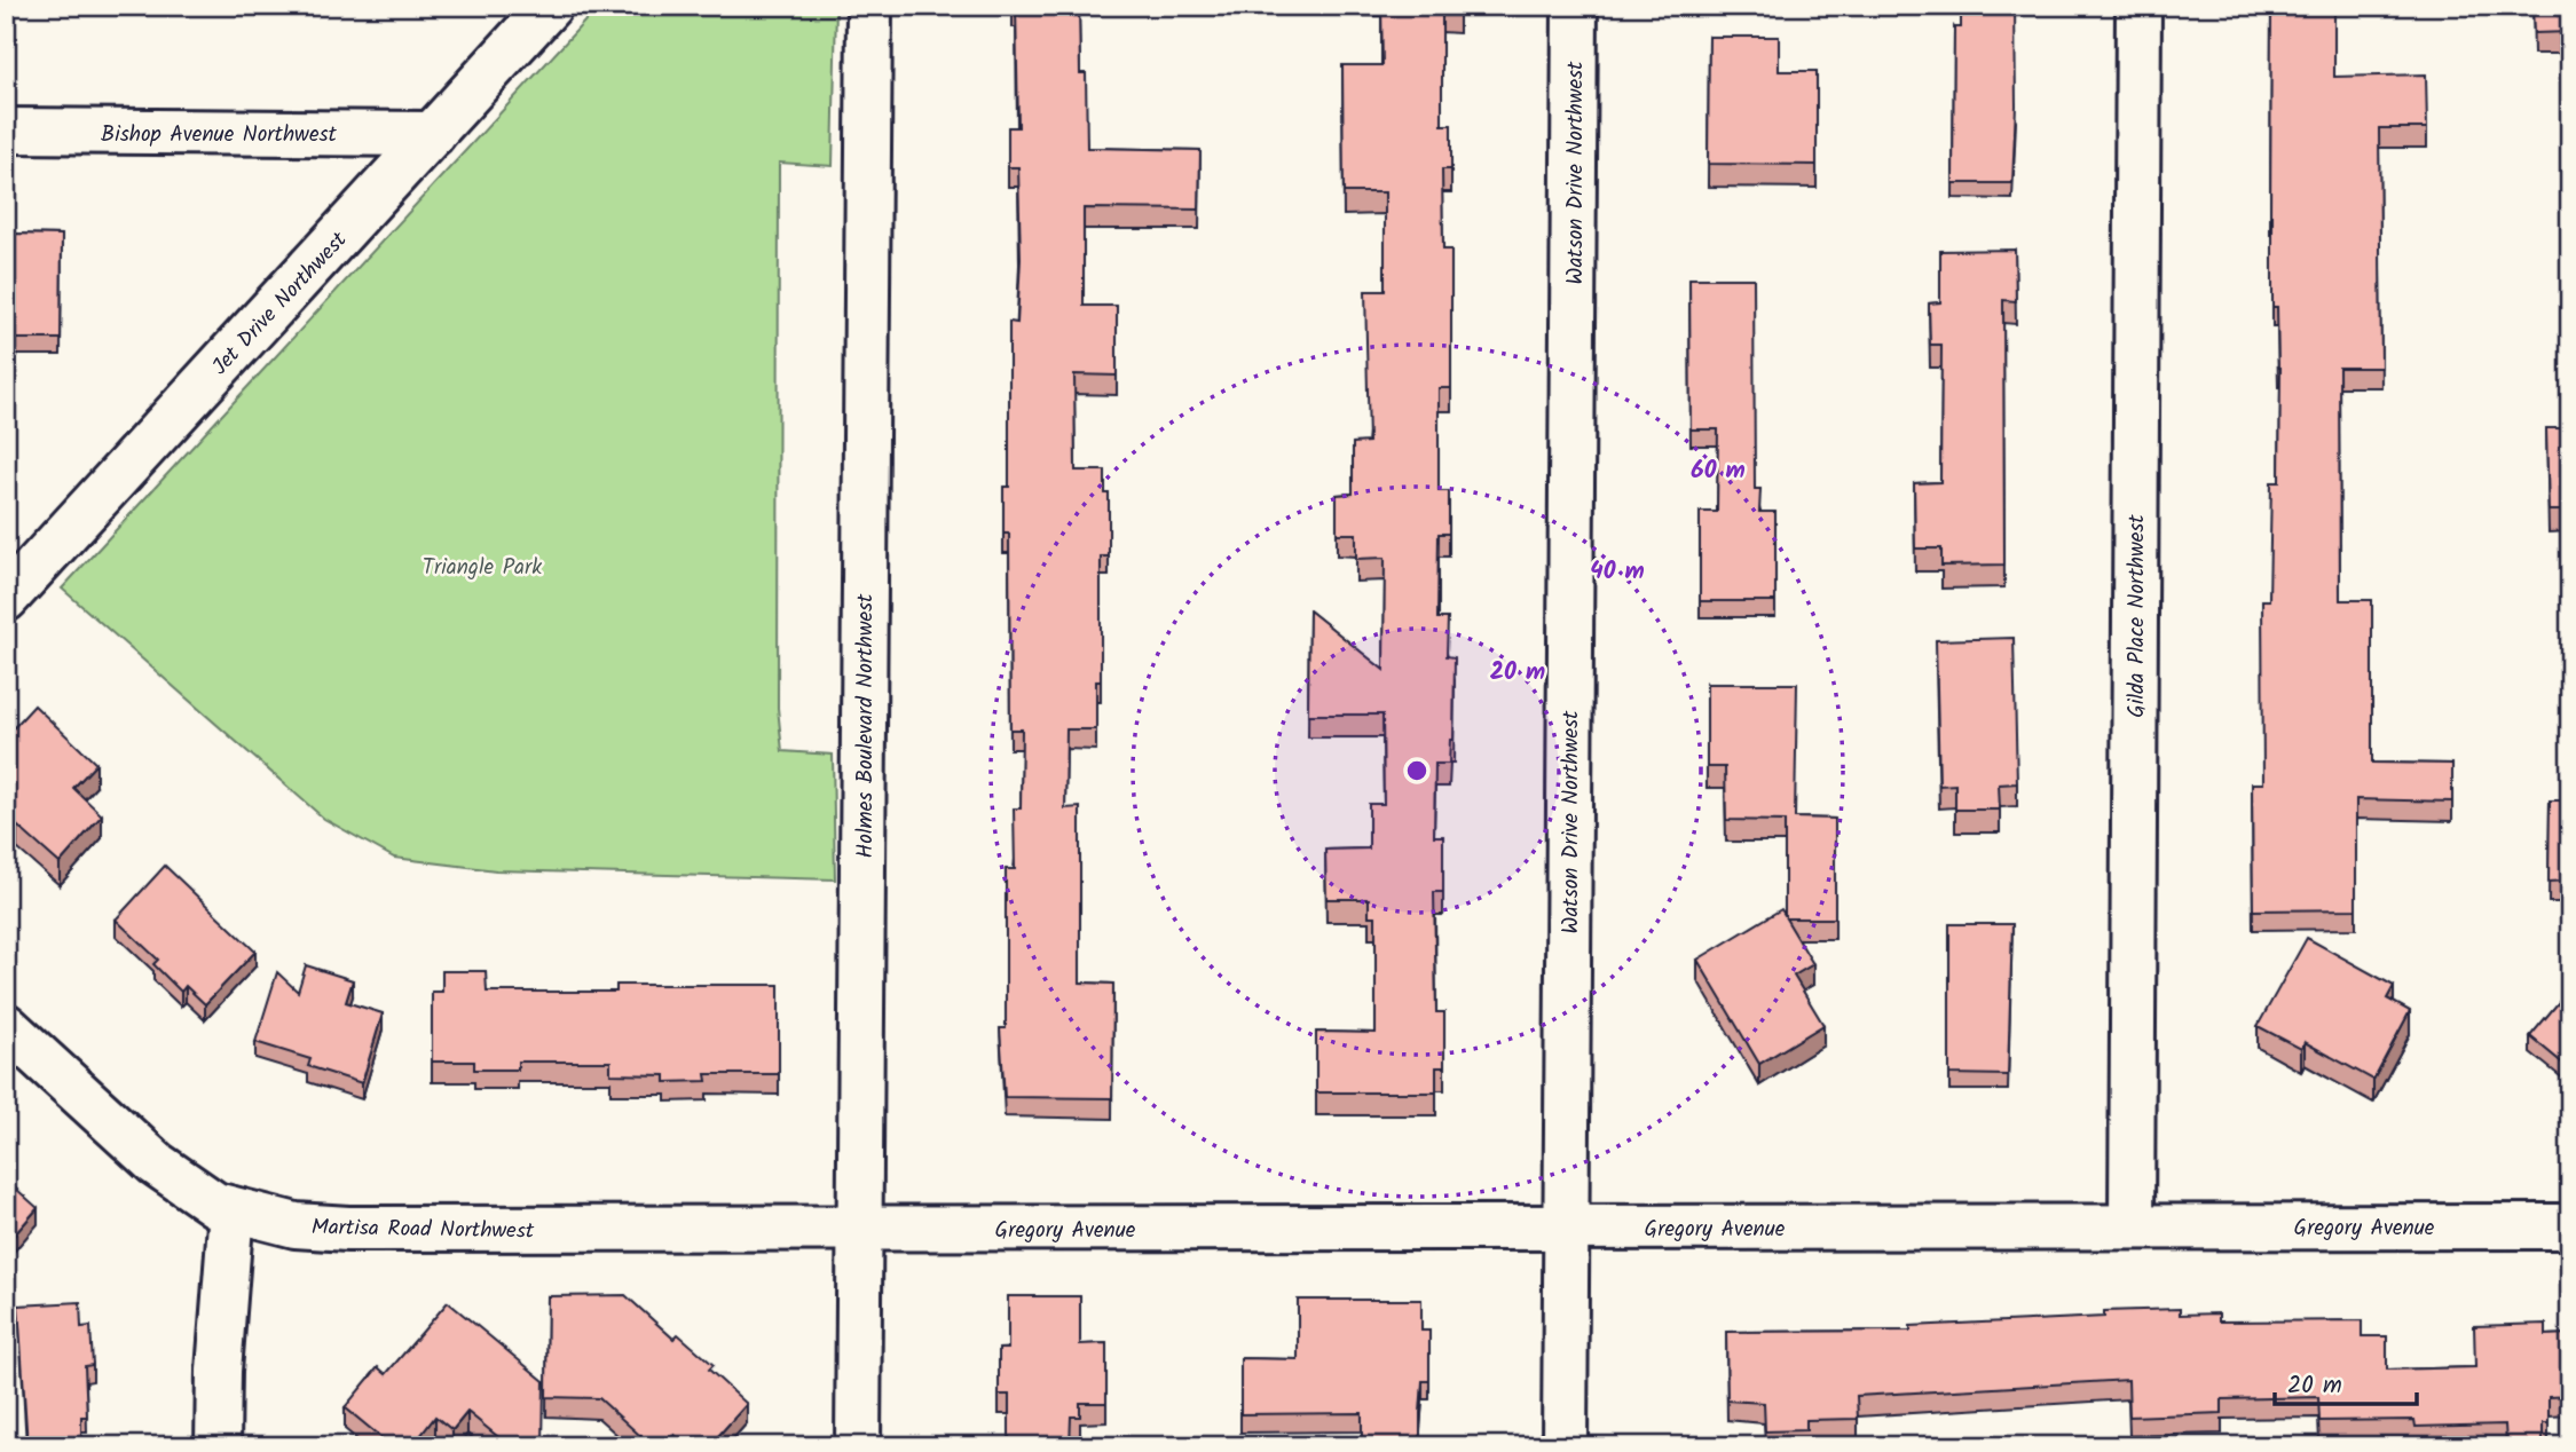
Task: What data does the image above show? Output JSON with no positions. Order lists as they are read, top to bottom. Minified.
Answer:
{"streets":{"street":["Bishop Avenue Northwest","Watson Drive Northwest","Jet Drive Northwest","Gilda Place Northwest","Holmes Boulevard Northwest","Gregory Avenue","Martisa Road Northwest"]},"crossings":[["Bishop Avenue Northwest","Jet Drive Northwest"],["Watson Drive Northwest","Gregory Avenue"],["Gilda Place Northwest","Gregory Avenue"],["Holmes Boulevard Northwest","Gregory Avenue"],["Holmes Boulevard Northwest","Martisa Road Northwest"],["Gregory Avenue","Martisa Road Northwest"]],"parks":["Triangle Park"],"scale_bar":"20 m","rings":["60 m","40 m","20 m"]}
